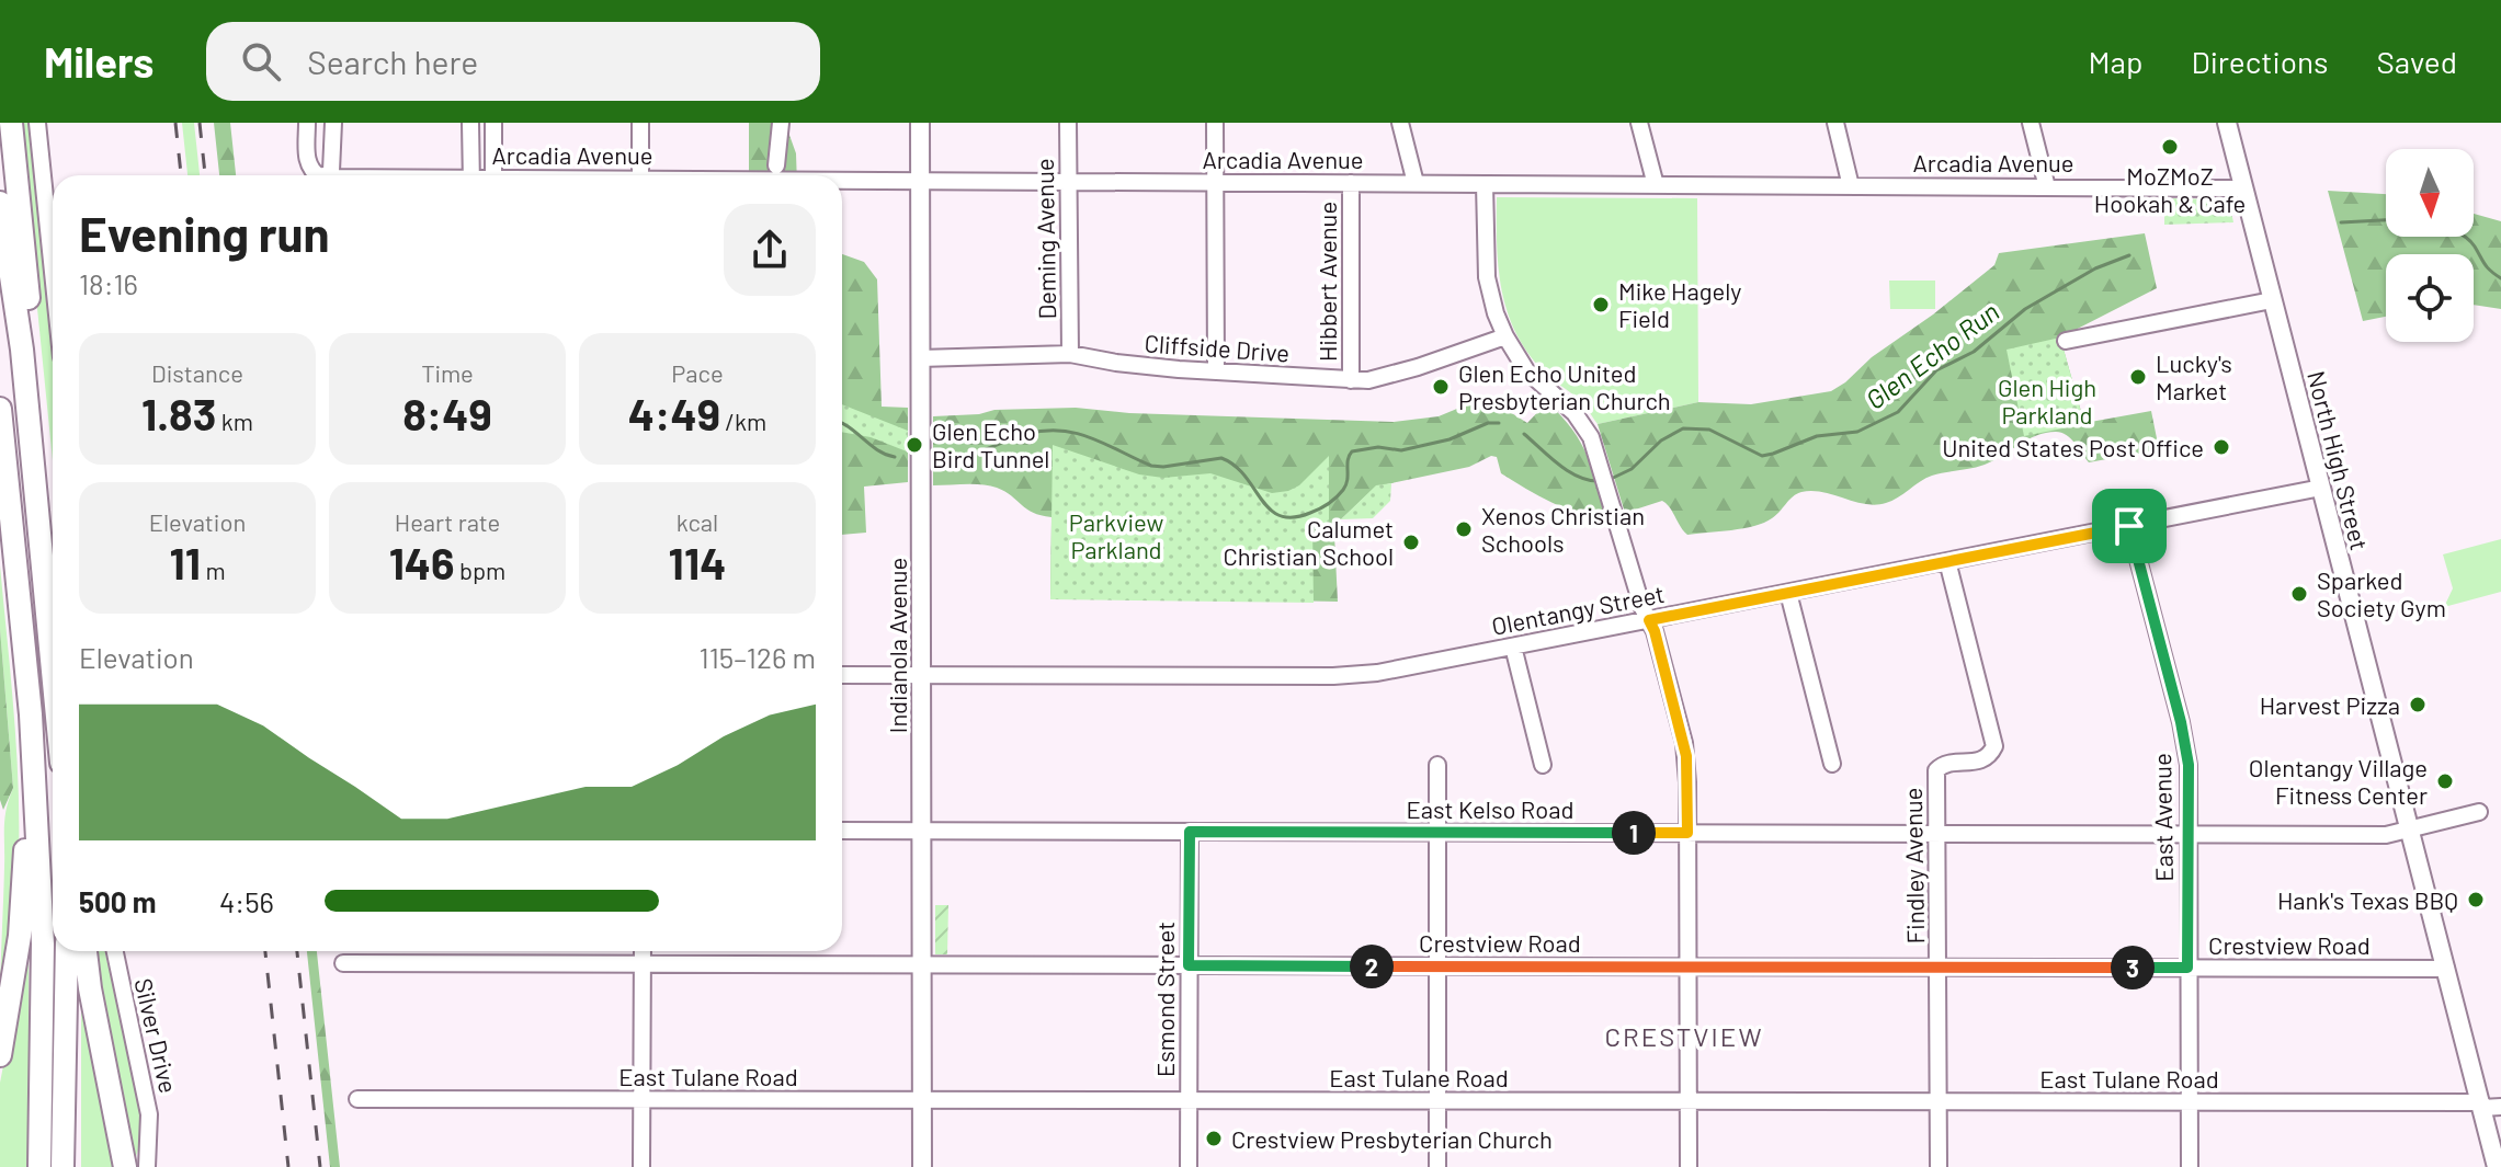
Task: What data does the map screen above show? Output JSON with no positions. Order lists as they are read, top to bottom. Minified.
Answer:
{"streets":{"main road":["North High Street","Indianola Avenue"],"street":["Arcadia Avenue","Deming Avenue","Hibbert Avenue","Cliffside Drive","Olentangy Street","East Kelso Road","East Avenue","Findley Avenue","Crestview Road","Esmond Street","Silver Drive","East Tulane Road"]},"crossings":[["Arcadia Avenue","Deming Avenue"],["Arcadia Avenue","Hibbert Avenue"],["Arcadia Avenue","North High Street"],["Arcadia Avenue","Indianola Avenue"],["Deming Avenue","Cliffside Drive"],["Hibbert Avenue","Cliffside Drive"],["Cliffside Drive","Indianola Avenue"],["North High Street","Olentangy Street"],["North High Street","East Kelso Road"],["North High Street","Crestview Road"],["North High Street","East Tulane Road"],["Olentangy Street","Indianola Avenue"],["Olentangy Street","East Avenue"],["Olentangy Street","Findley Avenue"],["Indianola Avenue","East Kelso Road"],["Indianola Avenue","Crestview Road"],["Indianola Avenue","East Tulane Road"],["East Kelso Road","East Avenue"],["East Kelso Road","Findley Avenue"],["East Kelso Road","Esmond Street"],["East Avenue","Crestview Road"],["East Avenue","East Tulane Road"],["Findley Avenue","Crestview Road"],["Findley Avenue","East Tulane Road"],["Crestview Road","Esmond Street"],["Esmond Street","East Tulane Road"]],"districts":["CRESTVIEW"],"water":["Glen Echo Run"],"parks":["Glen High Parkland","Parkview Parkland"],"places":["MoZMoZ Hookah & Cafe","Mike Hagely Field","Lucky's Market","Glen Echo United Presbyterian Church","Glen Echo Bird Tunnel","United States Post Office","Xenos Christian Schools","Calumet Christian School","Sparked Society Gym","Harvest Pizza","Olentangy Village Fitness Center","Hank's Texas BBQ","Crestview Presbyterian Church"],"north":"bottom","page":{"header":"Milers","search":"Search here","nav":["Map","Directions","Saved"],"heading":["Evening run","18:16"],"stats":[["Distance","1.83 km"],["Time","8:49"],["Pace","4:49 /km"],["Elevation","11 m"],["Heart rate","146 bpm"],["kcal","114"]],"chart":["Elevation","115–126 m"],"pins":["1","2","3"],"list":[{"name":"500 m","note":"4:56"}]}}
